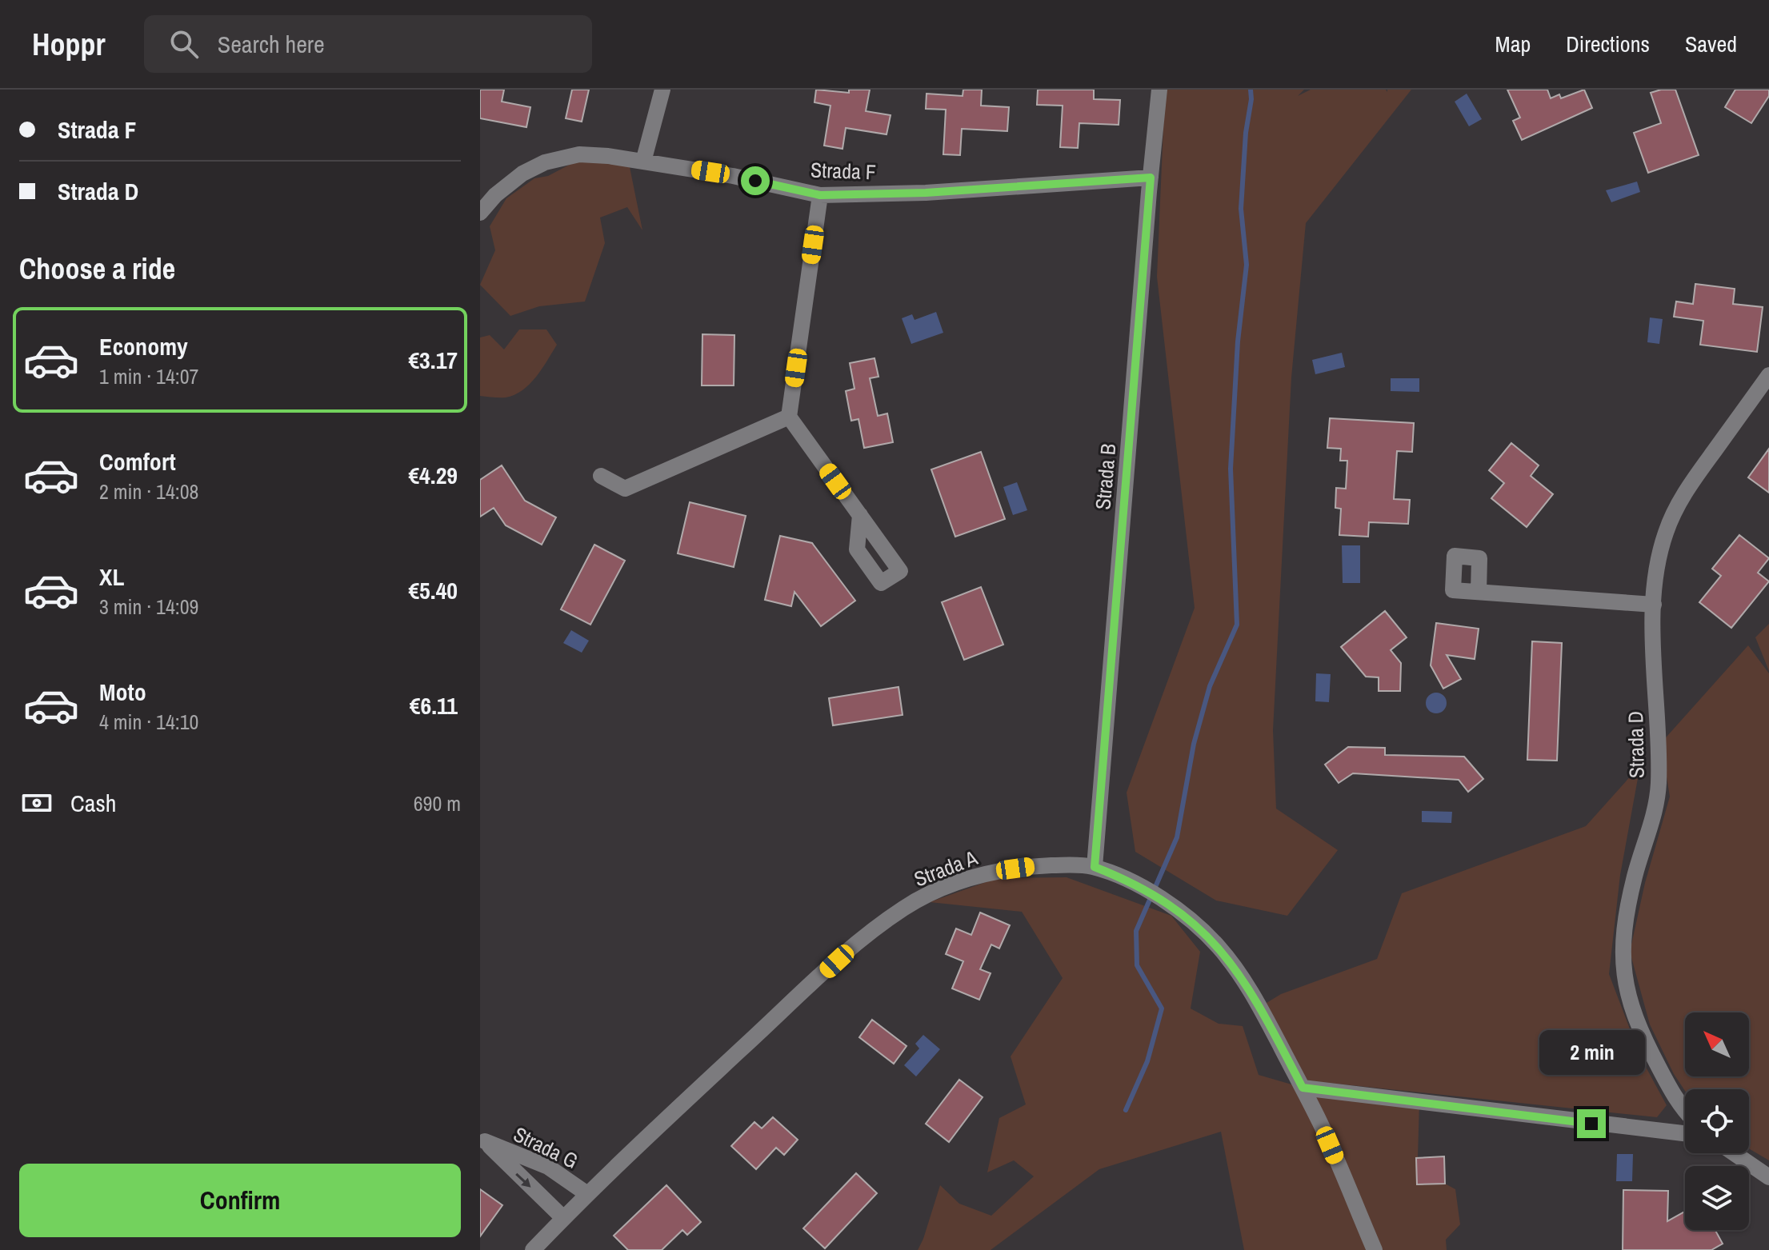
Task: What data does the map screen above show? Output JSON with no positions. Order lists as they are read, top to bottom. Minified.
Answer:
{"streets":{"street":["Strada F","Strada B","Strada D","Strada A","Strada G"]},"crossings":[["Strada F","Strada B"],["Strada B","Strada A"],["Strada A","Strada G"]],"north":"top left","page":{"header":"Hoppr","search":"Search here","nav":["Map","Directions","Saved"],"banner":["Strada F","Strada D"],"heading":"Choose a ride","list":[{"name":"Economy","note":"1 min · 14:07","value":"€3.17"},{"name":"Comfort","note":"2 min · 14:08","value":"€4.29"},{"name":"XL","note":"3 min · 14:09","value":"€5.40"},{"name":"Moto","note":"4 min · 14:10","value":"€6.11"}],"pay":["Cash","690 m"],"bubble":"2 min","buttons":"Confirm"}}
